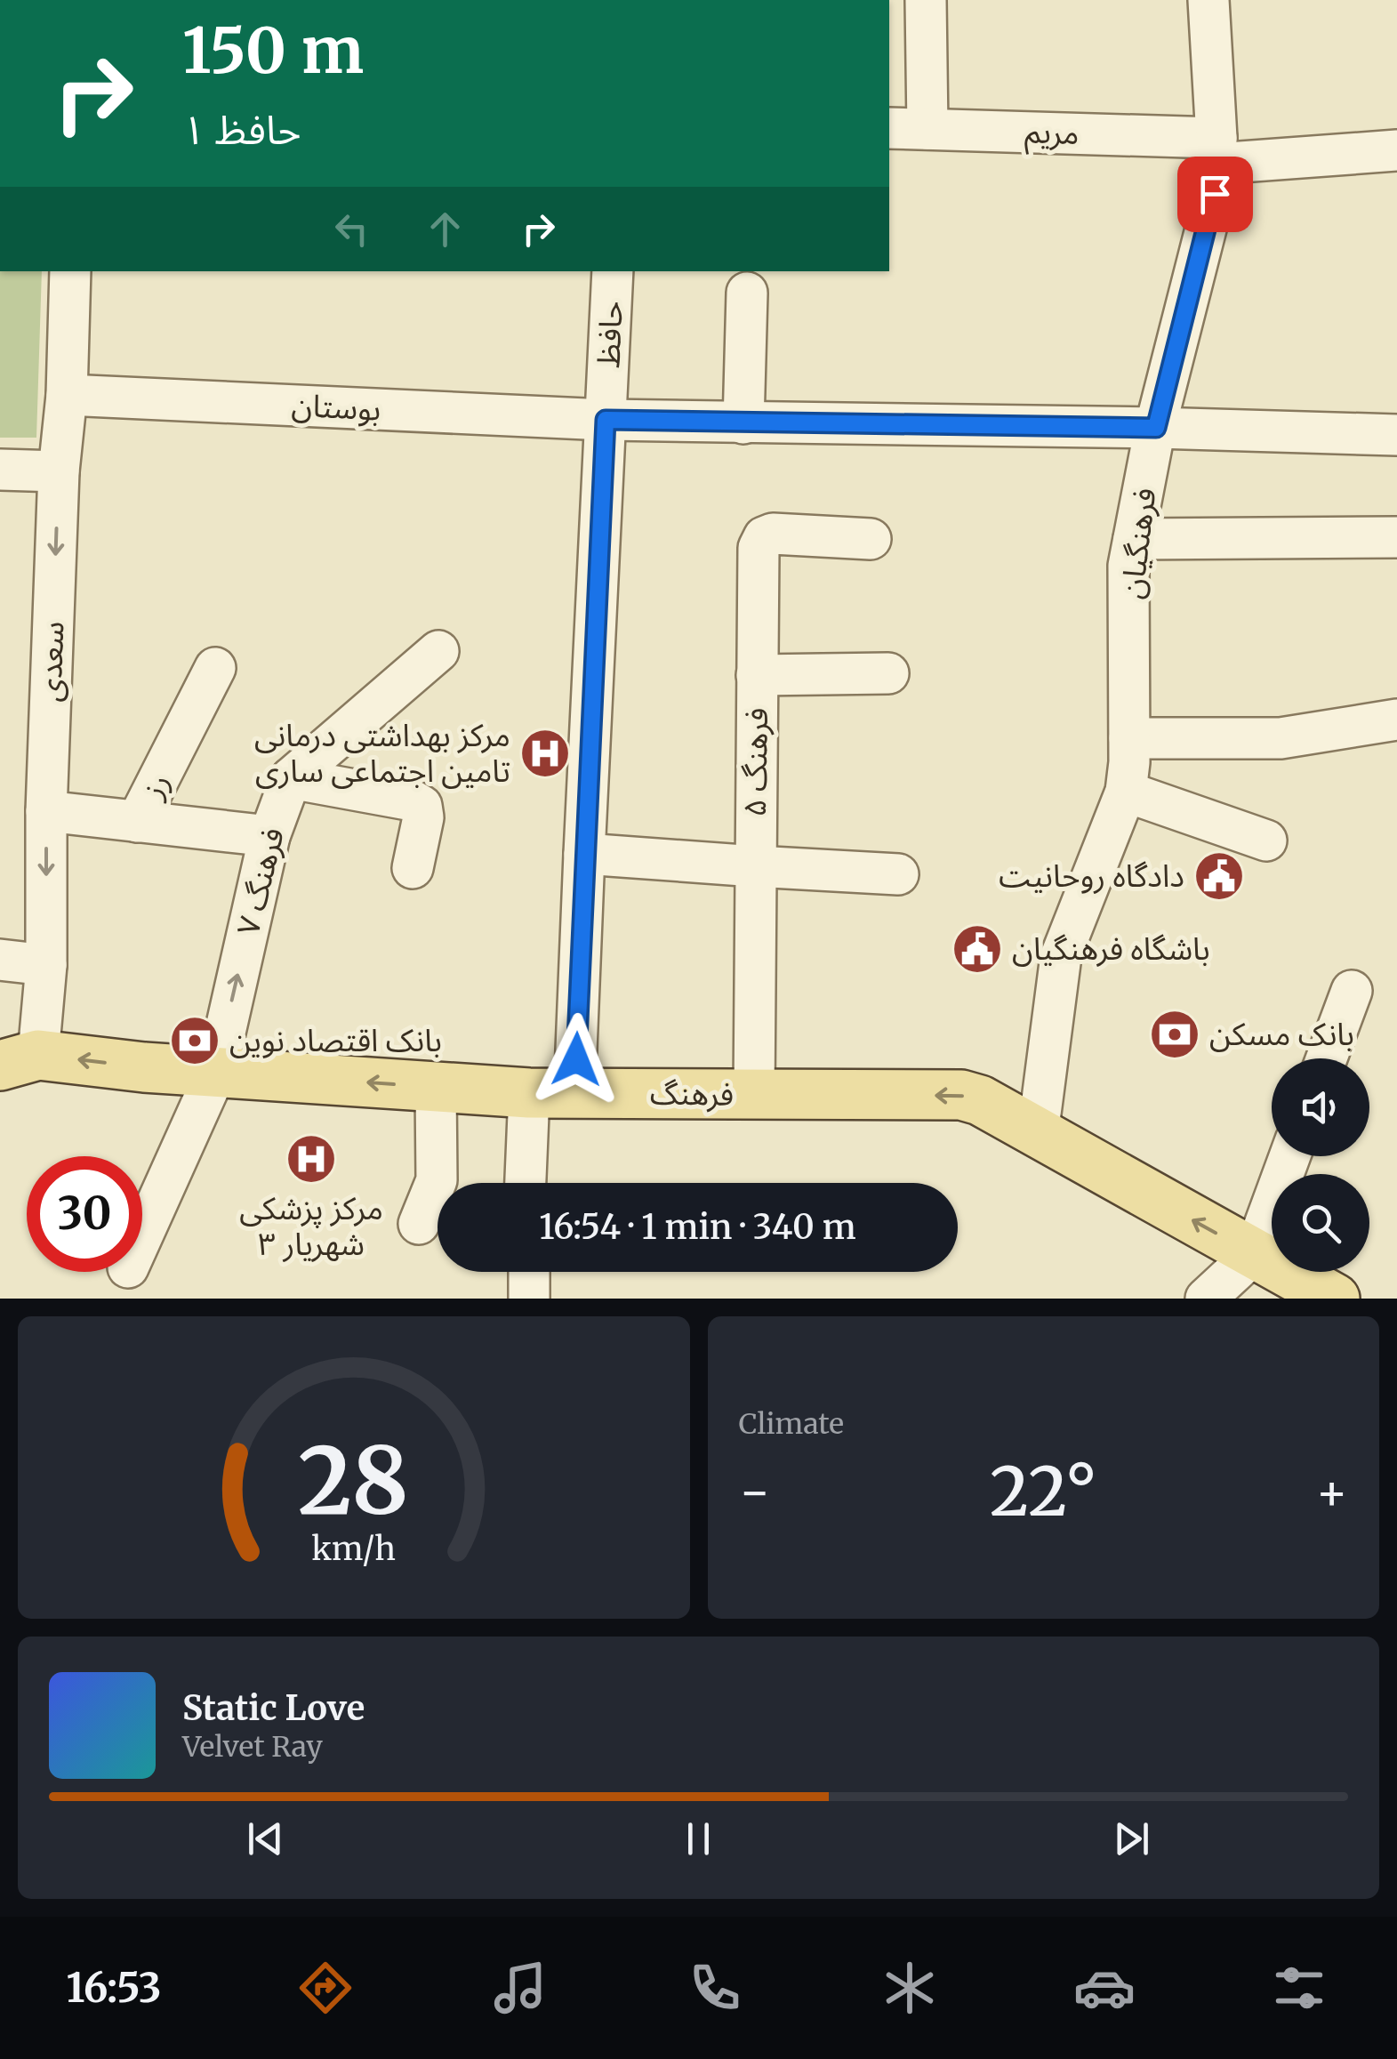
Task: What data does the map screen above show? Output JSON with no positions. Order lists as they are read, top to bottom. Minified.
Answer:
{"streets":{"main road":["فرهنگ"],"street":["مریم","حافظ","بوستان","فرهنگیان","سعدی","فرهنگ ۵","رز","فرهنگ ۷"]},"crossings":[["مریم","فرهنگیان"],["حافظ","بوستان"],["حافظ","فرهنگ"],["بوستان","فرهنگیان"],["بوستان","سعدی"],["فرهنگیان","فرهنگ"],["سعدی","رز"],["سعدی","فرهنگ"],["فرهنگ ۵","فرهنگ"],["فرهنگ ۷","فرهنگ"]],"one_way":["سعدی","فرهنگ ۷","فرهنگ"],"places":{"hospital":["مرکز بهداشتی درمانی تامین اجتماعی ساری","مرکز پزشکی شهریار ۳"],"public building":["دادگاه روحانیت","باشگاه فرهنگیان"],"bank":["بانک مسکن","بانک اقتصاد نوین"]},"page":{"turn":["150 m","حافظ ۱"],"limit":"30","trip":"16:54 · 1 min · 340 m","tile":"Climate","heat":["−","22°","+"],"song":["Static Love","Velvet Ray"],"tabs":"16:53","gauge":["28","km/h"]}}
